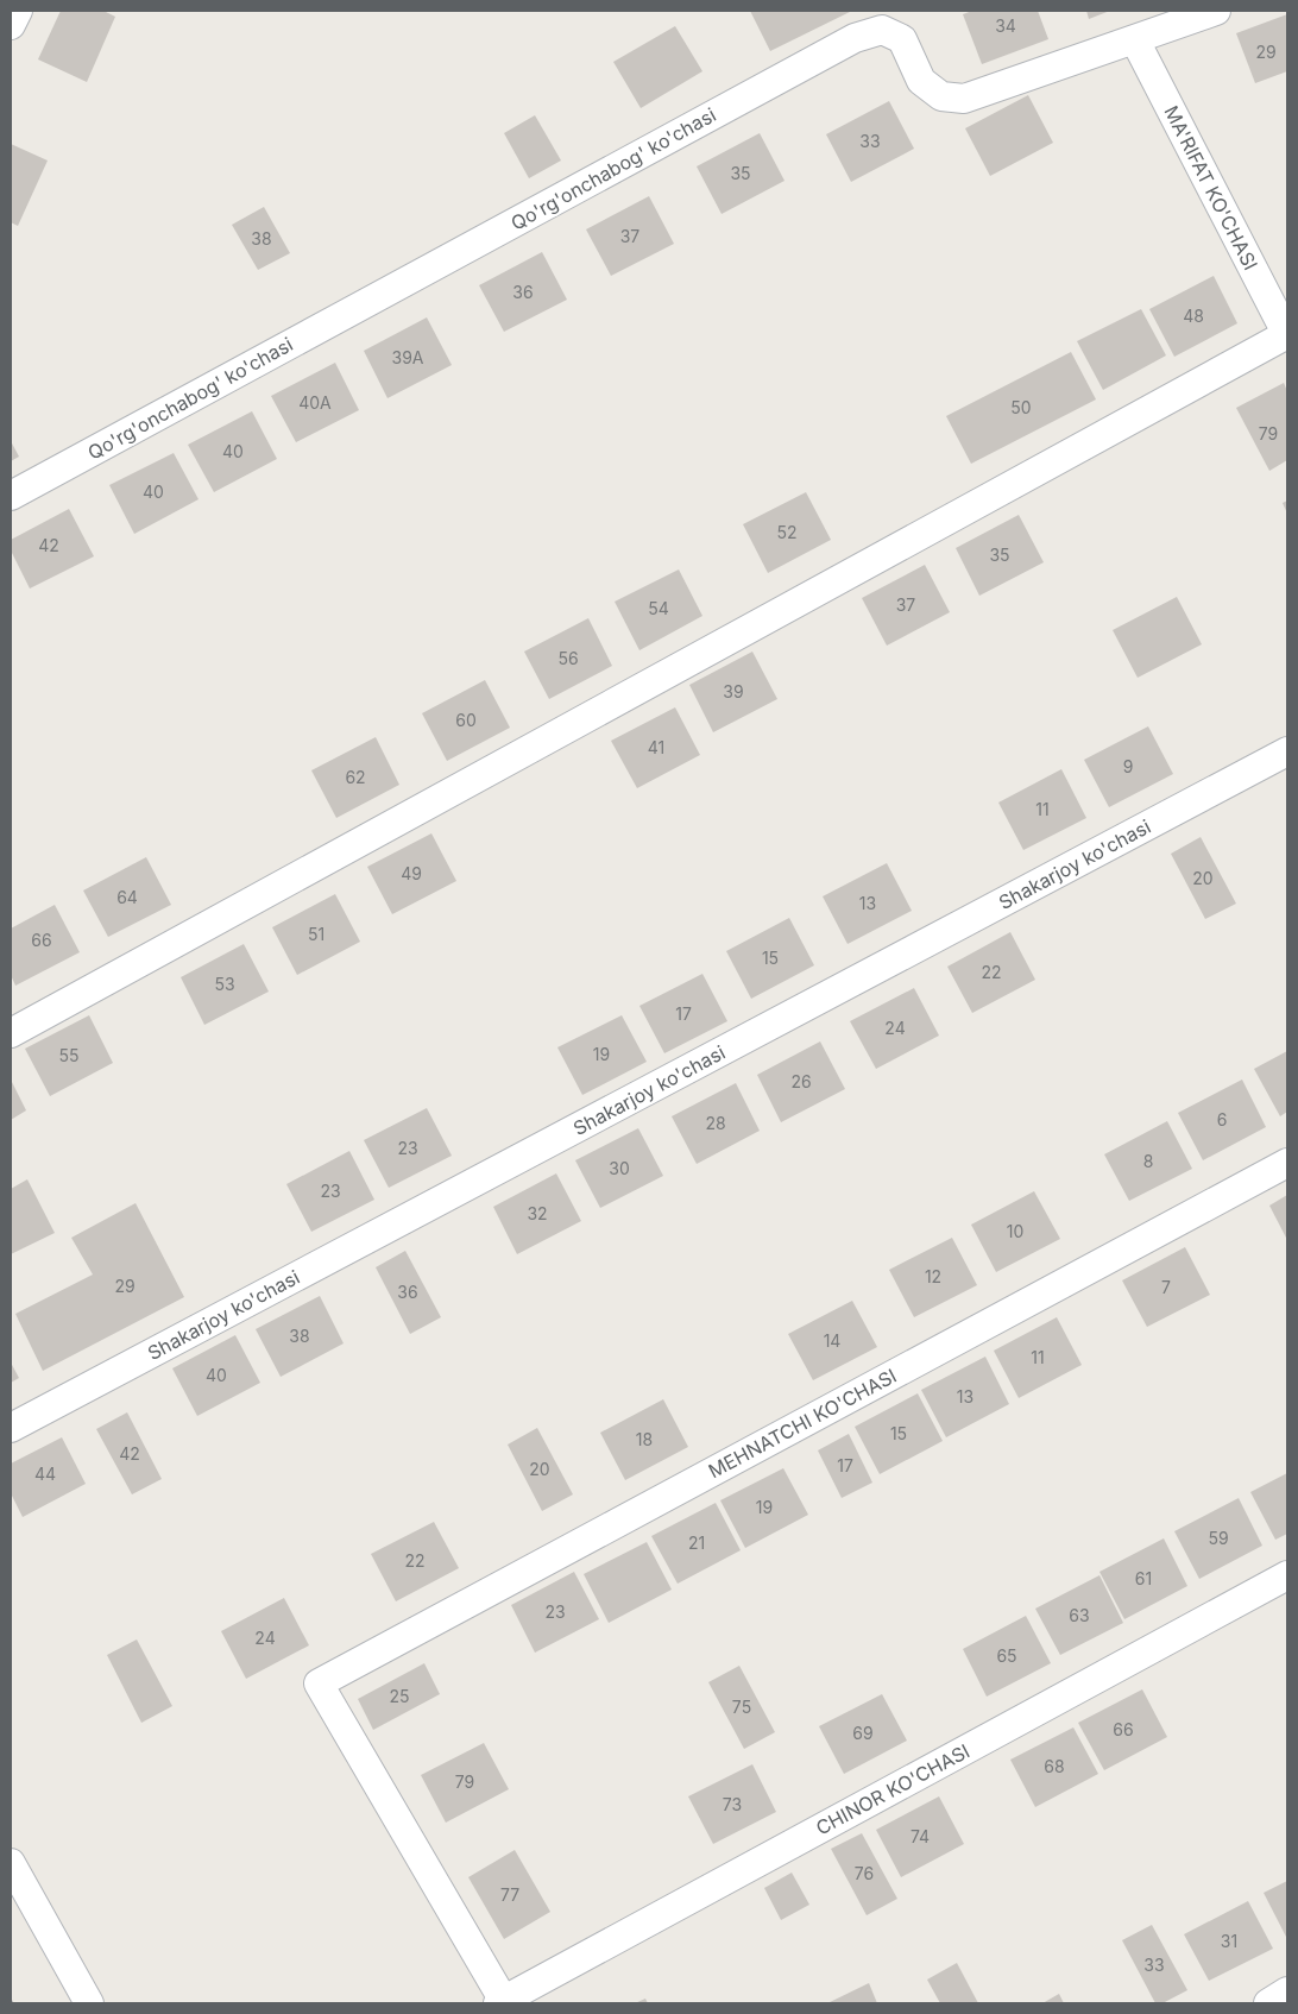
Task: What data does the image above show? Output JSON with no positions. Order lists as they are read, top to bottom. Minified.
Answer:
{"streets":{"street":["Qo'rg'onchabog' ko'chasi","MA'RIFAT KO'CHASI","Shakarjoy ko'chasi","MEHNATCHI KO'CHASI","CHINOR KO'CHASI"]},"crossings":[["Qo'rg'onchabog' ko'chasi","MA'RIFAT KO'CHASI"],["MEHNATCHI KO'CHASI","CHINOR KO'CHASI"]],"house_numbers":["34","29","33","35","37","38","36","48","39A","40A","50","79","40","40","52","42","35","37","54","56","39","60","41","9","62","11","49","20","64","13","51","66","15","22","53","17","24","19","55","26","6","28","23","8","30","23","32","10","12","29","7","36","38","14","11","40","13","15","18","42","17","20","44","19","59","21","22","61","23","63","24","65","25","75","66","69","68","79","73","74","76","77","31","33"]}
